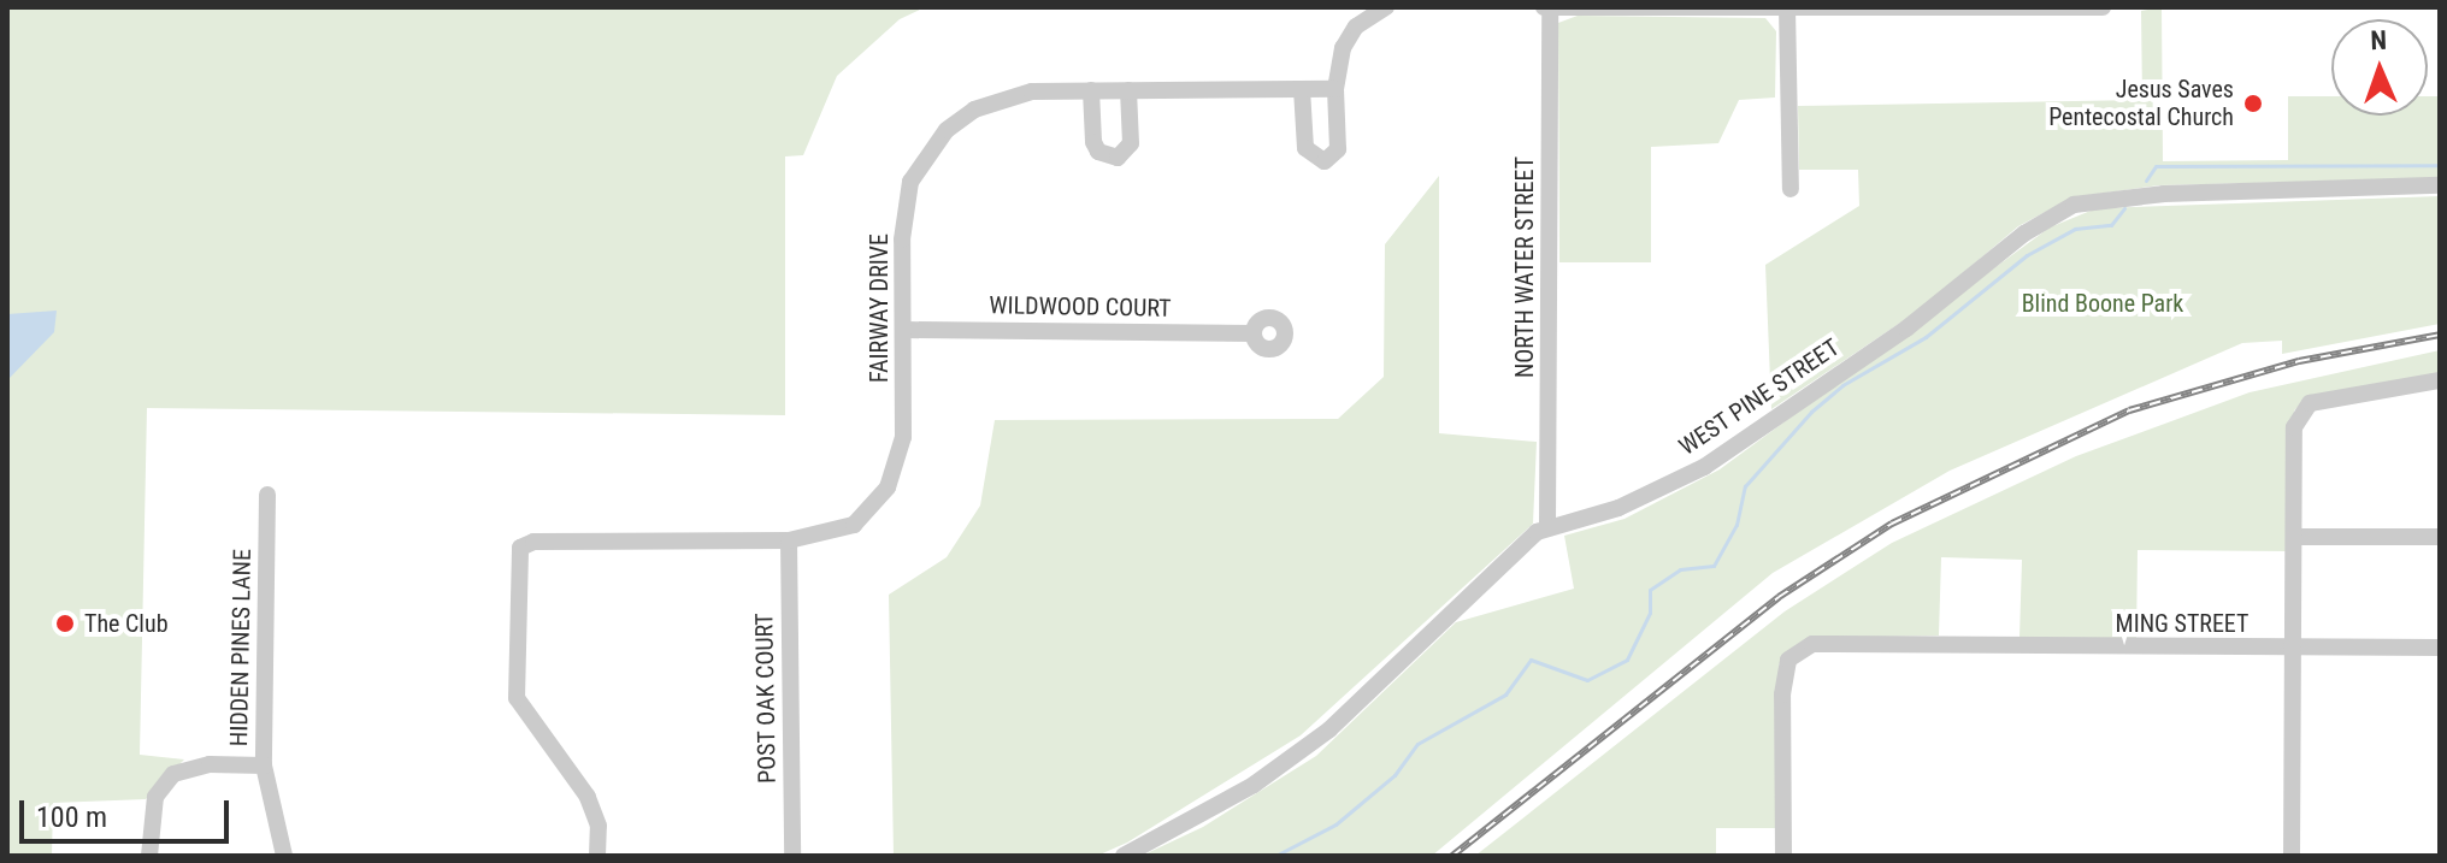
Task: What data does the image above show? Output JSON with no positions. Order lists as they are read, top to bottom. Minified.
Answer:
{"streets":{"street":["NORTH WATER STREET","WILDWOOD COURT","FAIRWAY DRIVE","WEST PINE STREET","MING STREET","HIDDEN PINES LANE","POST OAK COURT"]},"crossings":[["NORTH WATER STREET","WEST PINE STREET"],["WILDWOOD COURT","FAIRWAY DRIVE"],["FAIRWAY DRIVE","POST OAK COURT"]],"parks":["Blind Boone Park"],"places":["Jesus Saves Pentecostal Church","The Club"],"scale_bar":"100 m","north":"top"}
